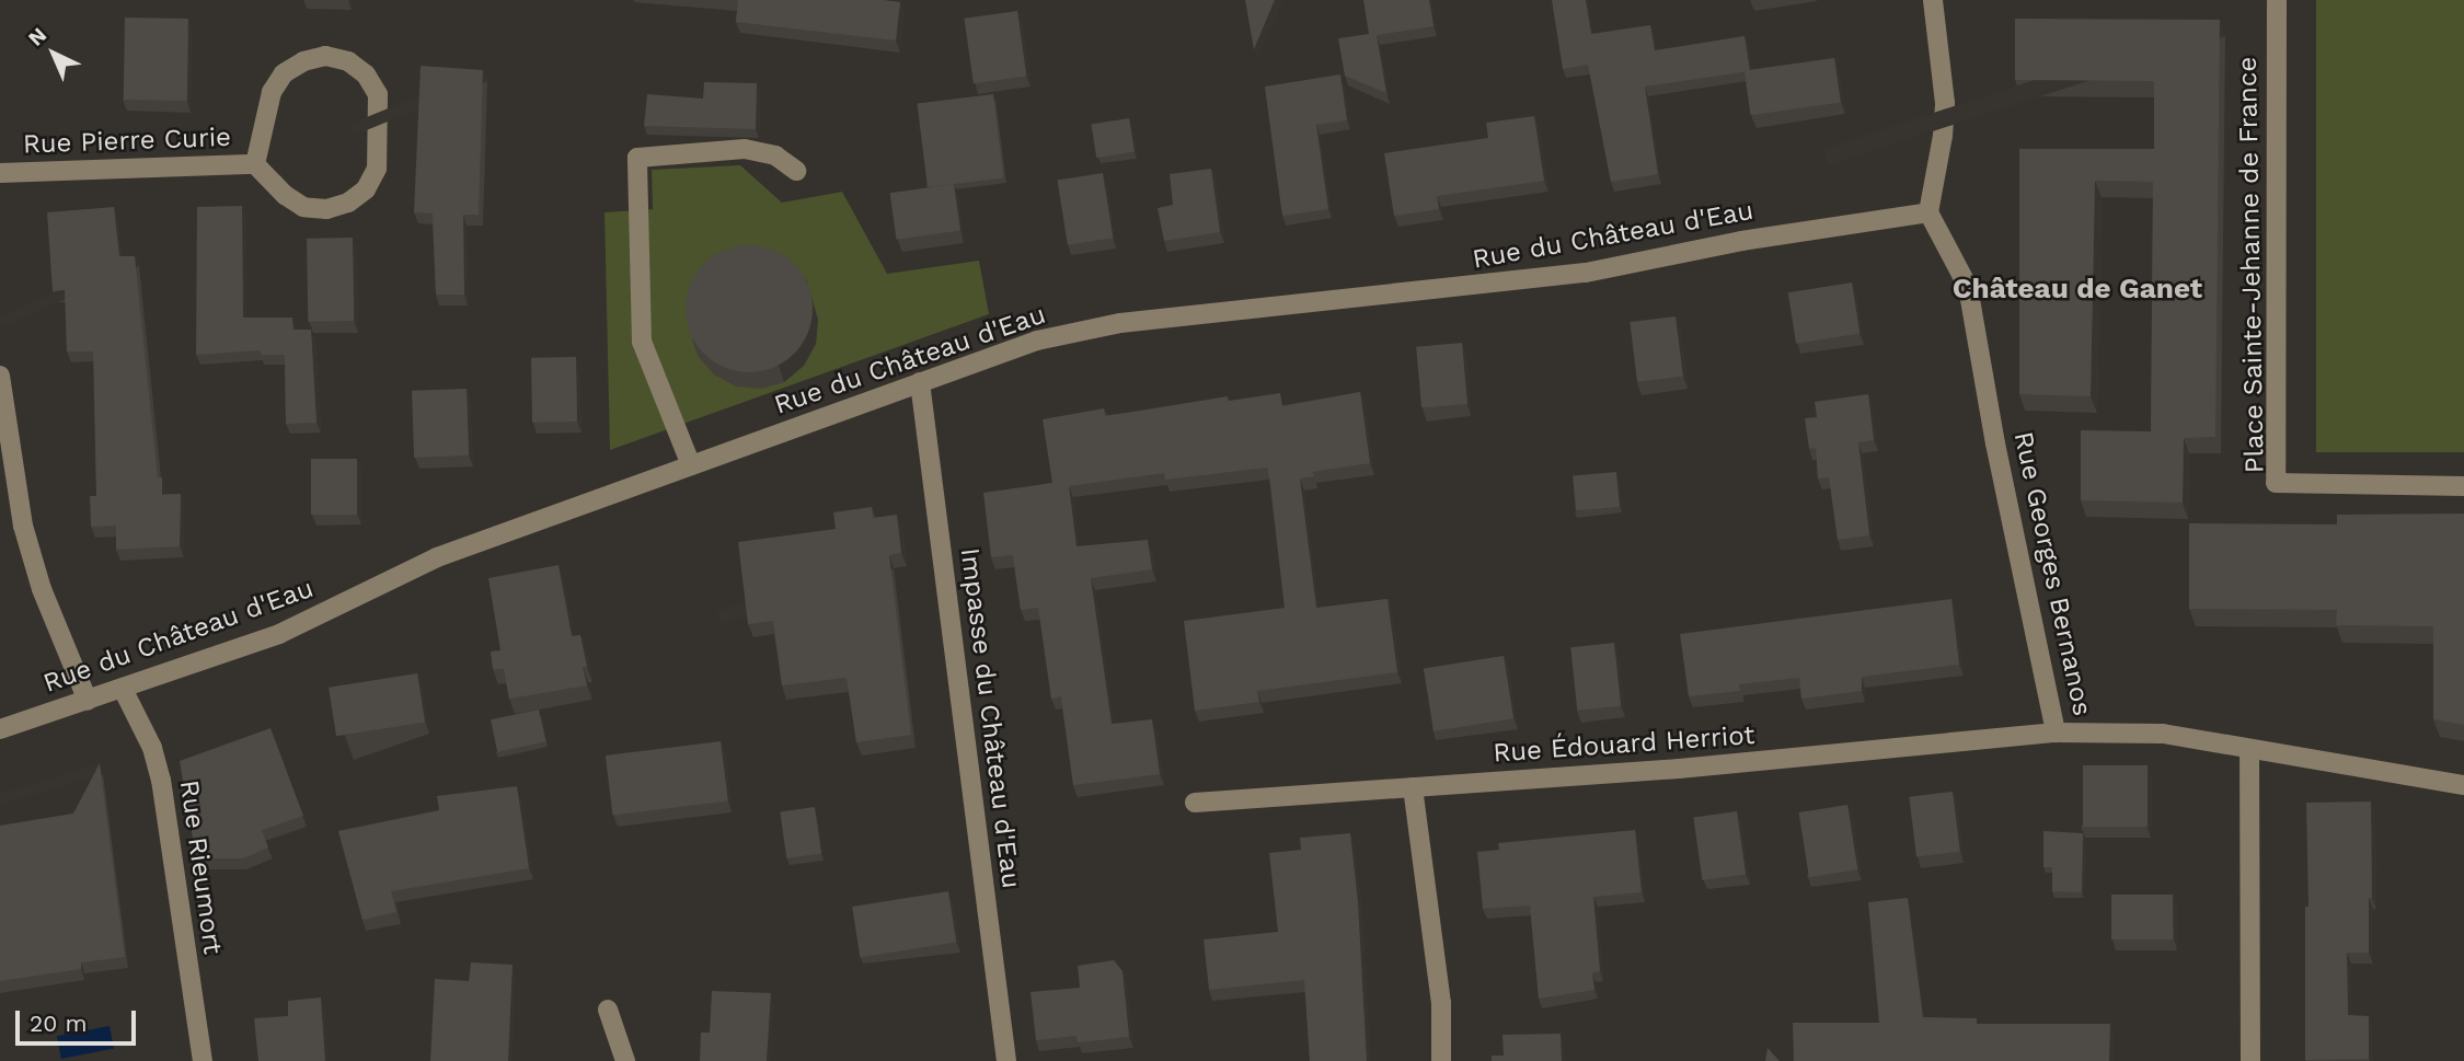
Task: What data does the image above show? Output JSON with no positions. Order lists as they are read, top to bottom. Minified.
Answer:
{"streets":{"street":["Rue Pierre Curie","Rue du Château d'Eau","Place Sainte-Jehanne de France","Rue Georges Bernanos","Impasse du Château d'Eau","Rue Édouard Herriot","Rue Rieumort"]},"crossings":[["Rue du Château d'Eau","Rue Georges Bernanos"],["Rue du Château d'Eau","Impasse du Château d'Eau"],["Rue du Château d'Eau","Rue Rieumort"],["Rue Georges Bernanos","Rue Édouard Herriot"]],"districts":["Château de Ganet"],"scale_bar":"20 m","north":"top left"}
